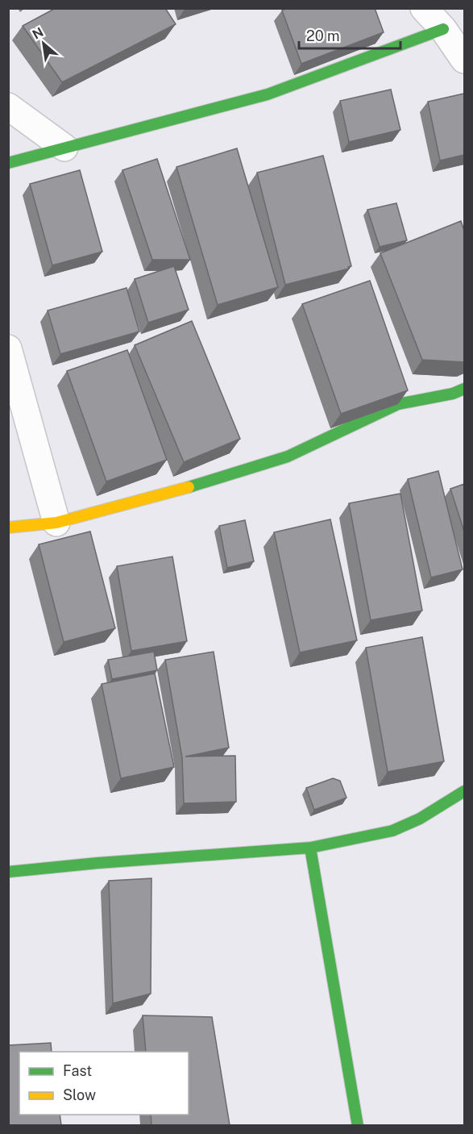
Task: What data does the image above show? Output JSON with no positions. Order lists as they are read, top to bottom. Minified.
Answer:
{"legend":["Fast","Slow"],"scale_bar":"20 m","north":"top left"}
